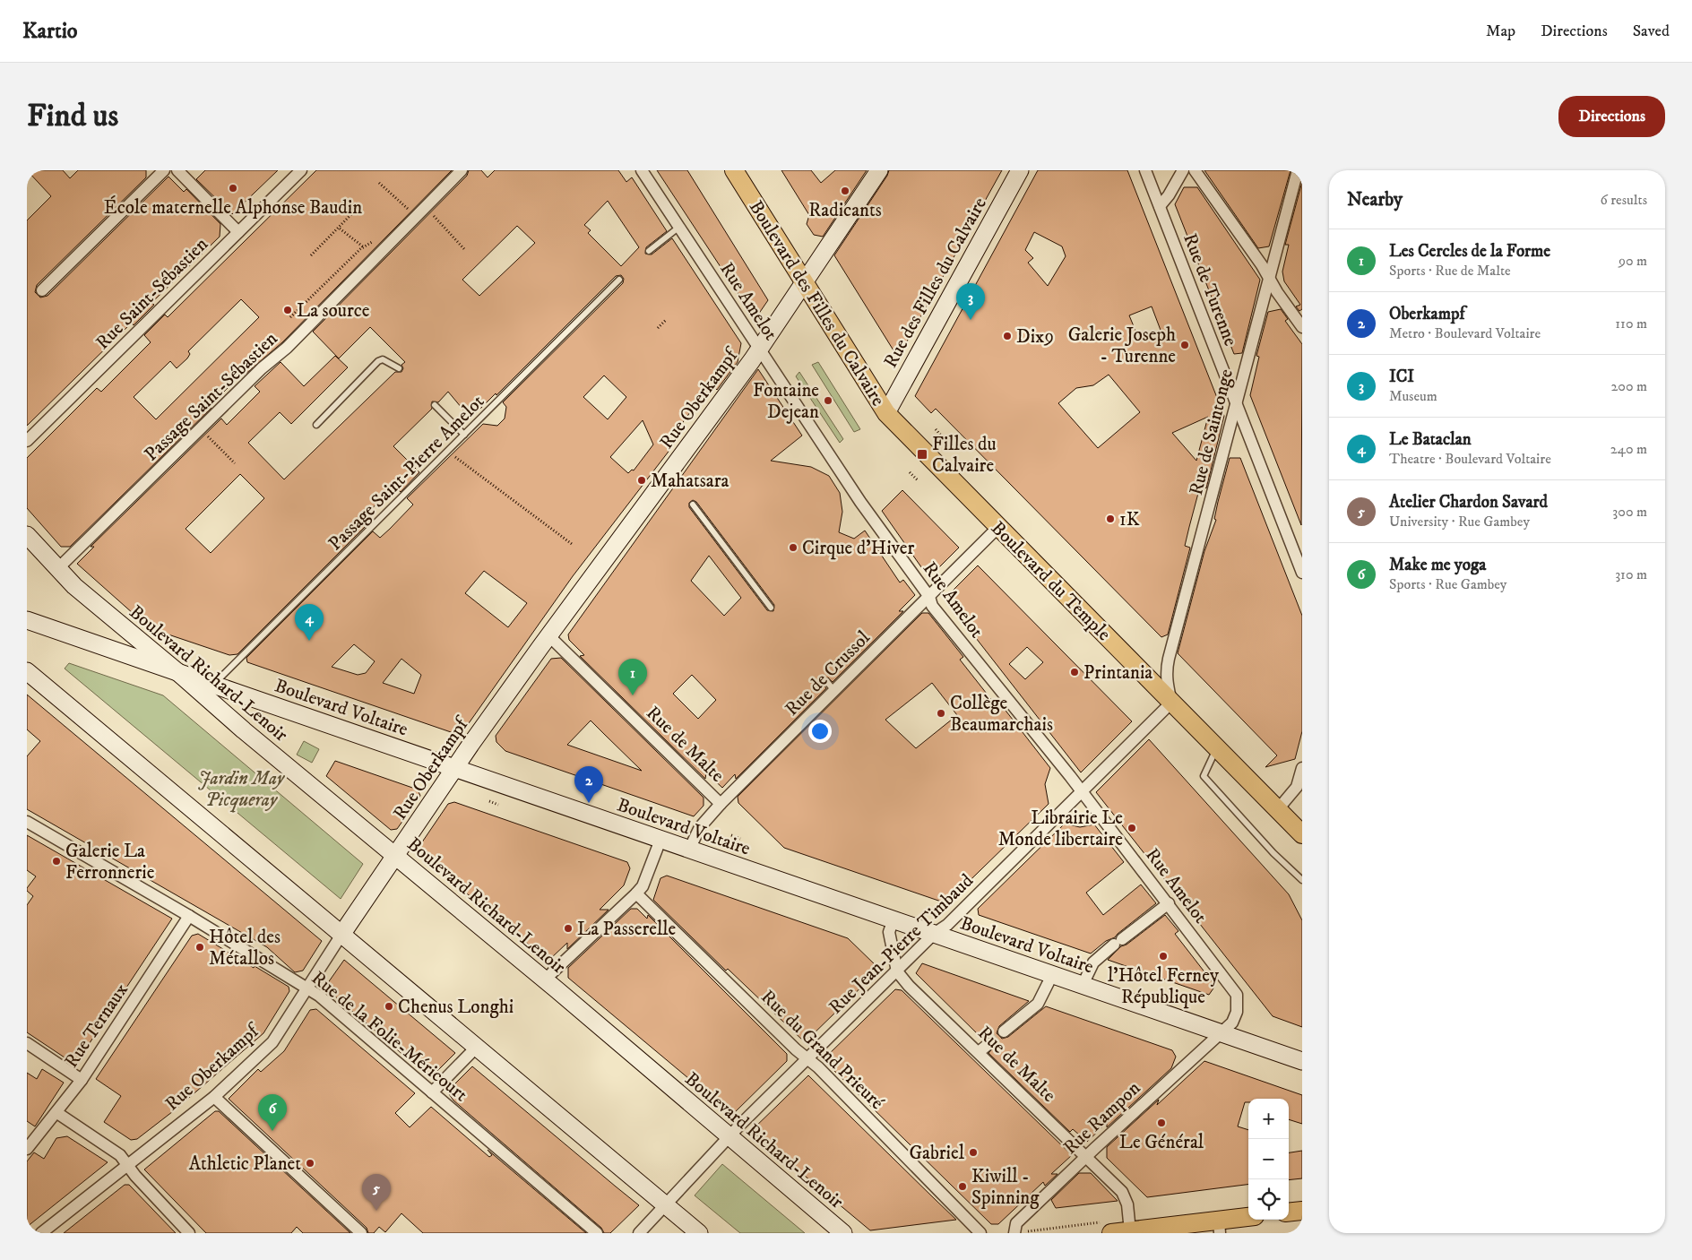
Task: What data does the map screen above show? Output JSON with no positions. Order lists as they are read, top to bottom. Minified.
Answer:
{"streets":{"main road":["Boulevard des Filles du Calvaire","Boulevard du Temple"],"street":["Rue des Filles du Calvaire","Rue de Turenne","Rue Saint-Sébastien","Rue Amelot","Passage Saint-Sébastien","Rue Oberkampf","Rue de Saintonge","Boulevard Richard-Lenoir","Rue de Crussol","Boulevard Voltaire","Rue de Malte","Rue Jean-Pierre Timbaud","Rue Ternaux","Rue de la Folie-Méricourt","Rue du Grand Prieuré","Rue Rampon"],"lane":["Passage Saint-Pierre Amelot"]},"crossings":[["Rue des Filles du Calvaire","Boulevard des Filles du Calvaire"],["Rue des Filles du Calvaire","Boulevard du Temple"],["Rue de Turenne","Rue de Saintonge"],["Rue Amelot","Rue Oberkampf"],["Rue Amelot","Rue de Crussol"],["Rue Amelot","Boulevard Voltaire"],["Rue Amelot","Rue Jean-Pierre Timbaud"],["Rue Amelot","Rue Rampon"],["Boulevard des Filles du Calvaire","Rue Oberkampf"],["Boulevard des Filles du Calvaire","Boulevard du Temple"],["Passage Saint-Sébastien","Boulevard Richard-Lenoir"],["Rue Oberkampf","Boulevard Richard-Lenoir"],["Rue Oberkampf","Boulevard Voltaire"],["Rue Oberkampf","Rue de Malte"],["Rue Oberkampf","Rue de la Folie-Méricourt"],["Rue de Saintonge","Boulevard du Temple"],["Rue de Saintonge","Rue Jean-Pierre Timbaud"],["Passage Saint-Pierre Amelot","Boulevard Voltaire"],["Boulevard du Temple","Rue de Crussol"],["Boulevard du Temple","Rue Jean-Pierre Timbaud"],["Boulevard Richard-Lenoir","Boulevard Voltaire"],["Boulevard Richard-Lenoir","Rue Jean-Pierre Timbaud"],["Rue de Crussol","Boulevard Voltaire"],["Rue de Crussol","Rue de Malte"],["Boulevard Voltaire","Rue de Malte"],["Boulevard Voltaire","Rue Jean-Pierre Timbaud"],["Boulevard Voltaire","Rue Rampon"],["Rue de Malte","Rue Jean-Pierre Timbaud"],["Rue de Malte","Rue Rampon"],["Rue Jean-Pierre Timbaud","Rue du Grand Prieuré"],["Rue Ternaux","Rue de la Folie-Méricourt"]],"parks":["Jardin May Picqueray"],"places":{"other":["École maternelle Alphonse Baudin","Radicants","La source","Dix9","Galerie Joseph - Turenne","Fontaine Dejean","Mahatsara","1K","Cirque d'Hiver","Printania","Collège Beaumarchais","Librairie Le Monde libertaire","Galerie La Ferronnerie","La Passerelle","Hôtel des Métallos","l'Hôtel Ferney République","Chenus Longhi","Le Général","Gabriel","Athletic Planet","Kiwill - Spinning"],"transit":["Filles du Calvaire"]},"page":{"header":"Kartio","nav":["Map","Directions","Saved"],"buttons":"Directions","title":"Find us","heading":["Nearby","6 results"],"list":[{"mark":"1","name":"Les Cercles de la Forme","note":"Sports · Rue de Malte","value":"90 m"},{"mark":"2","name":"Oberkampf","note":"Metro · Boulevard Voltaire","value":"110 m"},{"mark":"3","name":"ICI","note":"Museum","value":"200 m"},{"mark":"4","name":"Le Bataclan","note":"Theatre · Boulevard Voltaire","value":"240 m"},{"mark":"5","name":"Atelier Chardon Savard","note":"University · Rue Gambey","value":"300 m"},{"mark":"6","name":"Make me yoga","note":"Sports · Rue Gambey","value":"310 m"}],"pins":["3","4","1","2","6","5"],"map_buttons":["+","−"]}}
